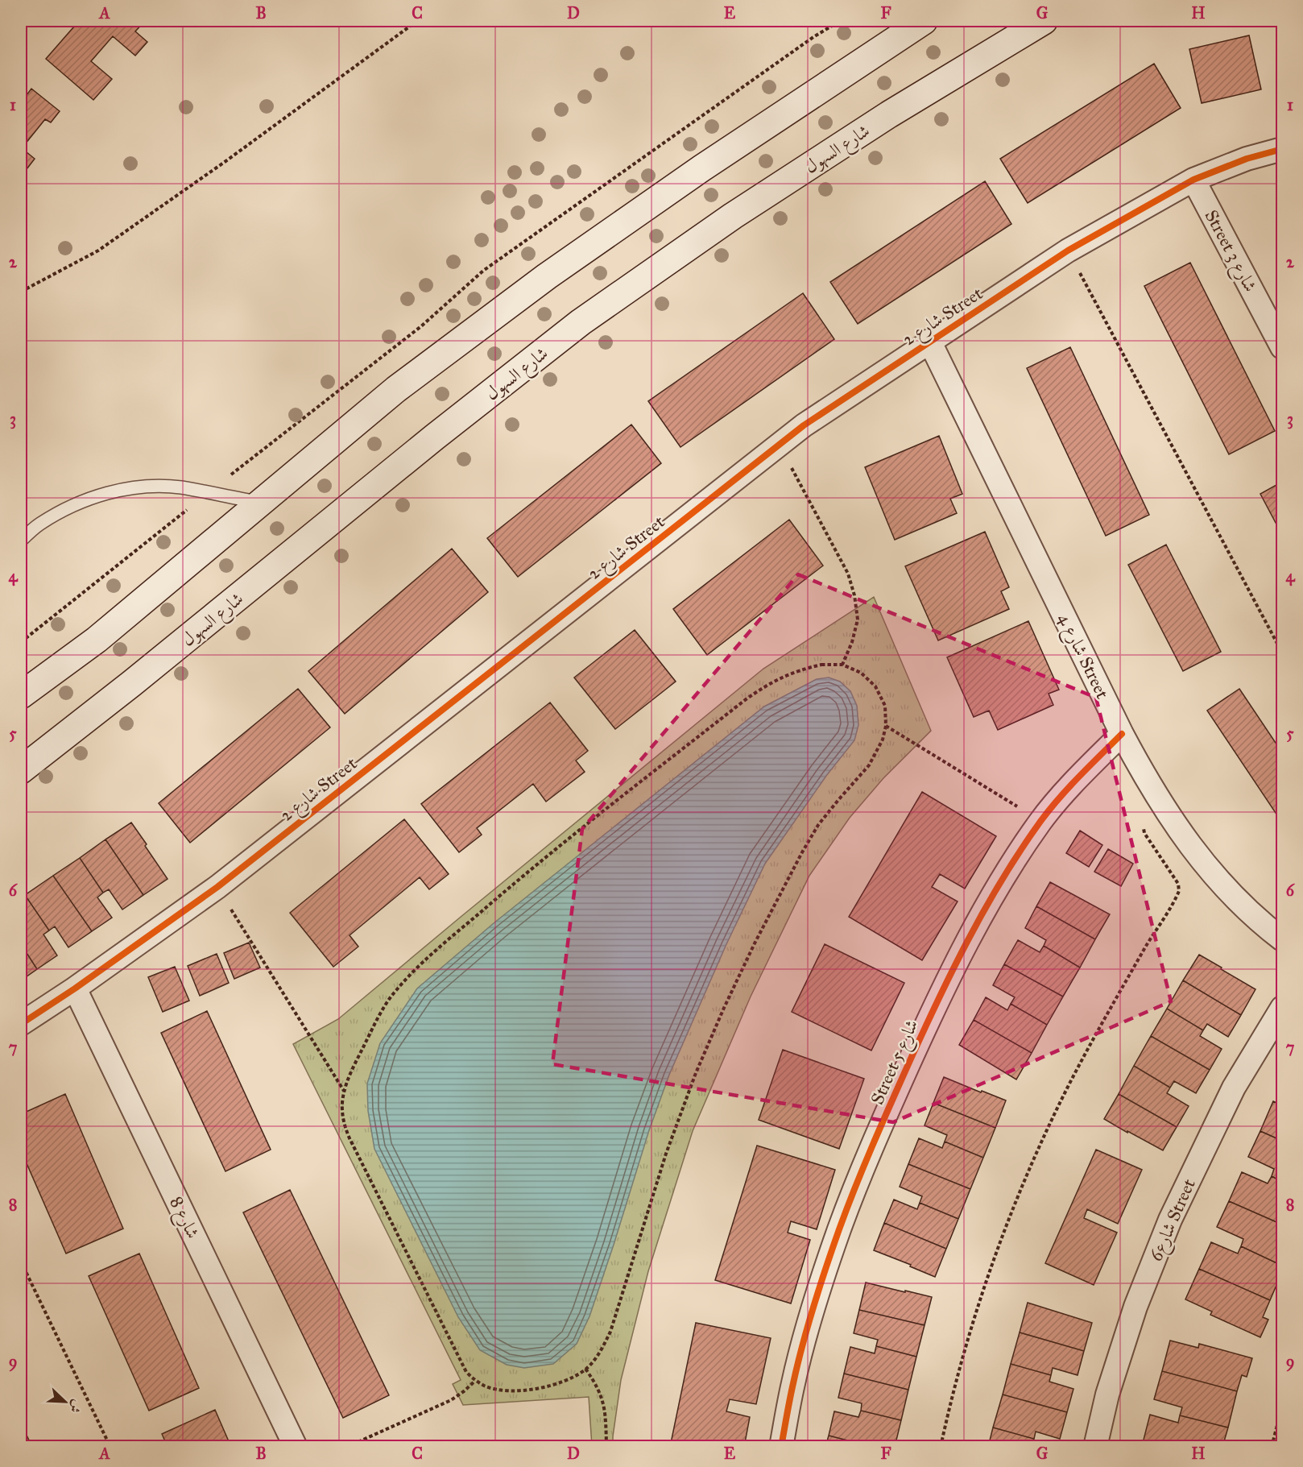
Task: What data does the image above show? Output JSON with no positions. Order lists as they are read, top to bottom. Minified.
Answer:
{"streets":{"main road":["شارع السهول"],"street":["Street شارع 3","شارع 2 Street","شارع 4 Street","Street شارع 5","شارع 8","شارع6 Street"]},"crossings":[["Street شارع 3","شارع 2 Street"],["شارع 2 Street","شارع 4 Street"],["شارع 2 Street","شارع 8"],["شارع 4 Street","Street شارع 5"]],"north":"bottom right","grid":{"columns":["A","B","C","D","E","F","G","H"],"rows":["1","2","3","4","5","6","7","8","9"]}}
